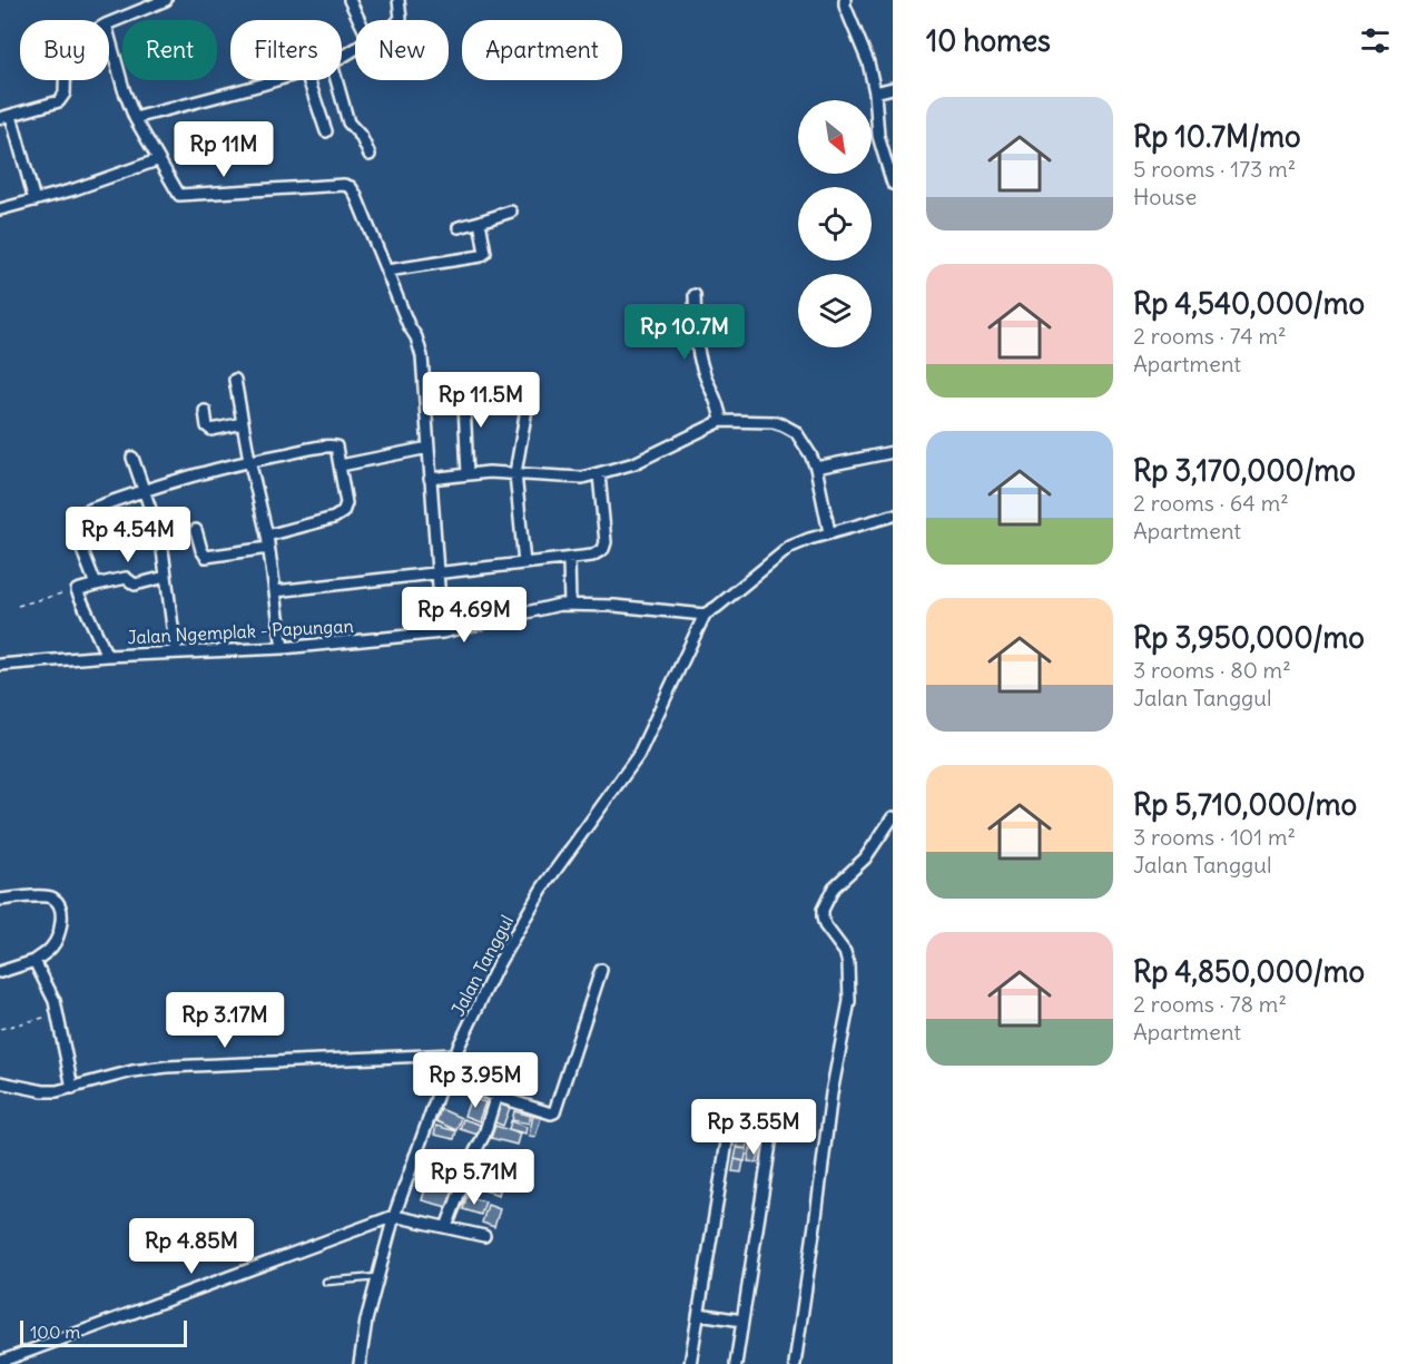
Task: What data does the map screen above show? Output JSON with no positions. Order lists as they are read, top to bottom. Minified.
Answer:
{"streets":{"street":["Jalan Ngemplak - Papungan","Jalan Tanggul"]},"crossings":[["Jalan Ngemplak - Papungan","Jalan Tanggul"]],"scale_bar":"100 m","north":"bottom right","page":{"heading":"10 homes","chip":["Buy","Rent","Filters","New","Apartment"],"list":[{"name":"Rp 10.7M/mo","note":"5 rooms · 173 m² · House"},{"name":"Rp 4,540,000/mo","note":"2 rooms · 74 m² · Apartment"},{"name":"Rp 3,170,000/mo","note":"2 rooms · 64 m² · Apartment"},{"name":"Rp 3,950,000/mo","note":"3 rooms · 80 m² · Jalan Tanggul"},{"name":"Rp 5,710,000/mo","note":"3 rooms · 101 m² · Jalan Tanggul"},{"name":"Rp 4,850,000/mo","note":"2 rooms · 78 m² · Apartment"}],"price":["Rp 11M","Rp 10.7M","Rp 11.5M","Rp 4.54M","Rp 4.69M","Rp 3.17M","Rp 3.95M","Rp 3.55M","Rp 5.71M","Rp 4.85M"],"scale":"100 m"}}
